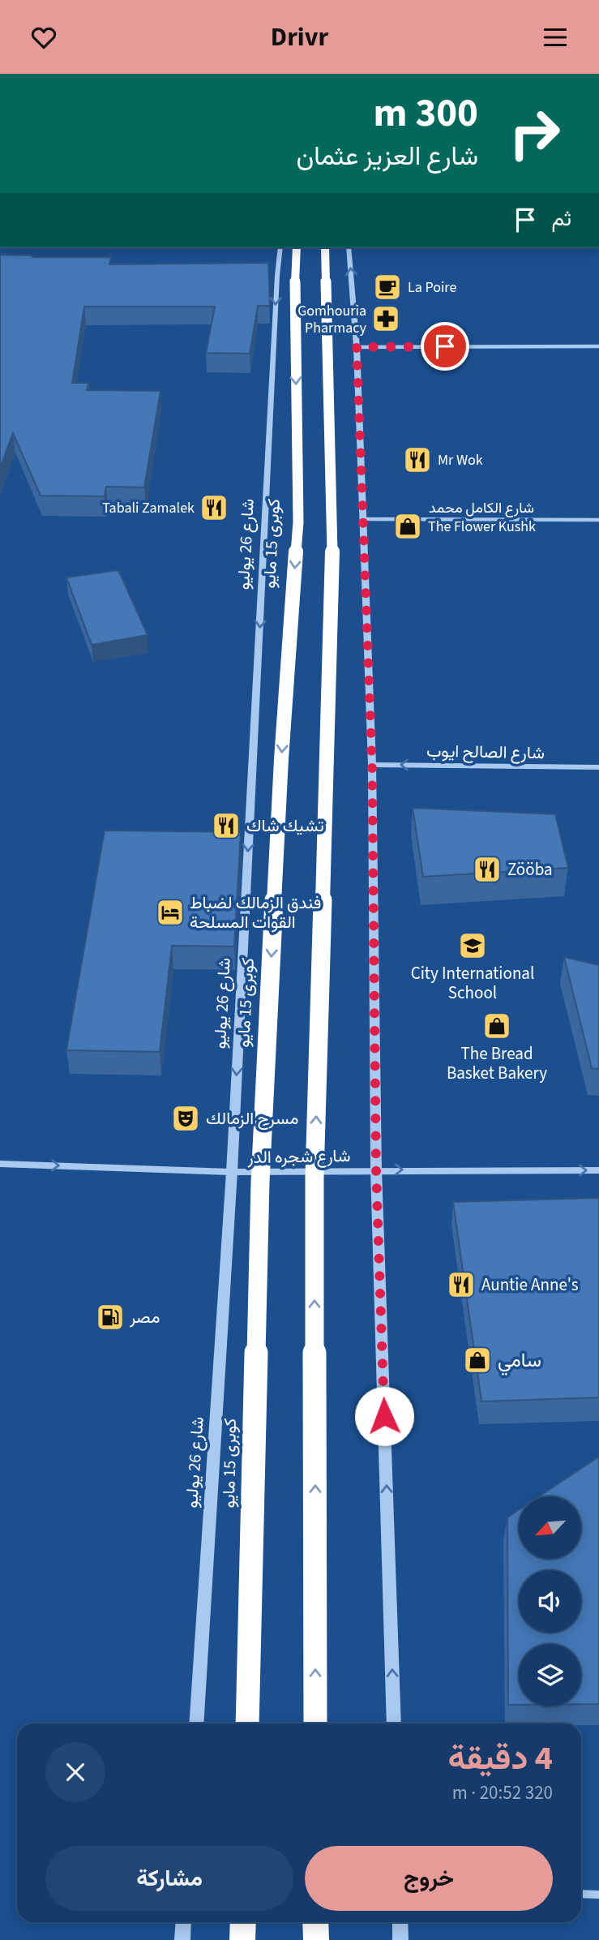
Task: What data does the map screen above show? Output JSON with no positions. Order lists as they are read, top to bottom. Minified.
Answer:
{"streets":{"highway":["كوبرى 15 مايو"],"street":["شارع الكامل محمد","شارع 26 يوليو","شارع الصالح ايوب","شارع شجره الدر"]},"crossings":[["شارع 26 يوليو","شارع شجره الدر"]],"one_way":["شارع 26 يوليو","شارع الصالح ايوب","شارع شجره الدر"],"places":{"cafe":["La Poire"],"pharmacy":["Gomhouria Pharmacy"],"restaurant":["Mr Wok","Tabali Zamalek","تشيك شاك","Zööba","Auntie Anne's"],"shop":["The Flower Kushk","The Bread Basket Bakery","سامي"],"hotel":["فندق الزمالك لضباط القوات المسلحة"],"school or university":["City International School"],"theatre":["مسرح الزمالك"],"fuel station":["مصر"]},"north":"bottom left","page":{"header":"Drivr","turn":["300 m","شارع العزيز عثمان"],"then":"ثم","heading":["4 دقيقة","320 m · 20:52"],"buttons":["خروج","مشاركة"]}}
